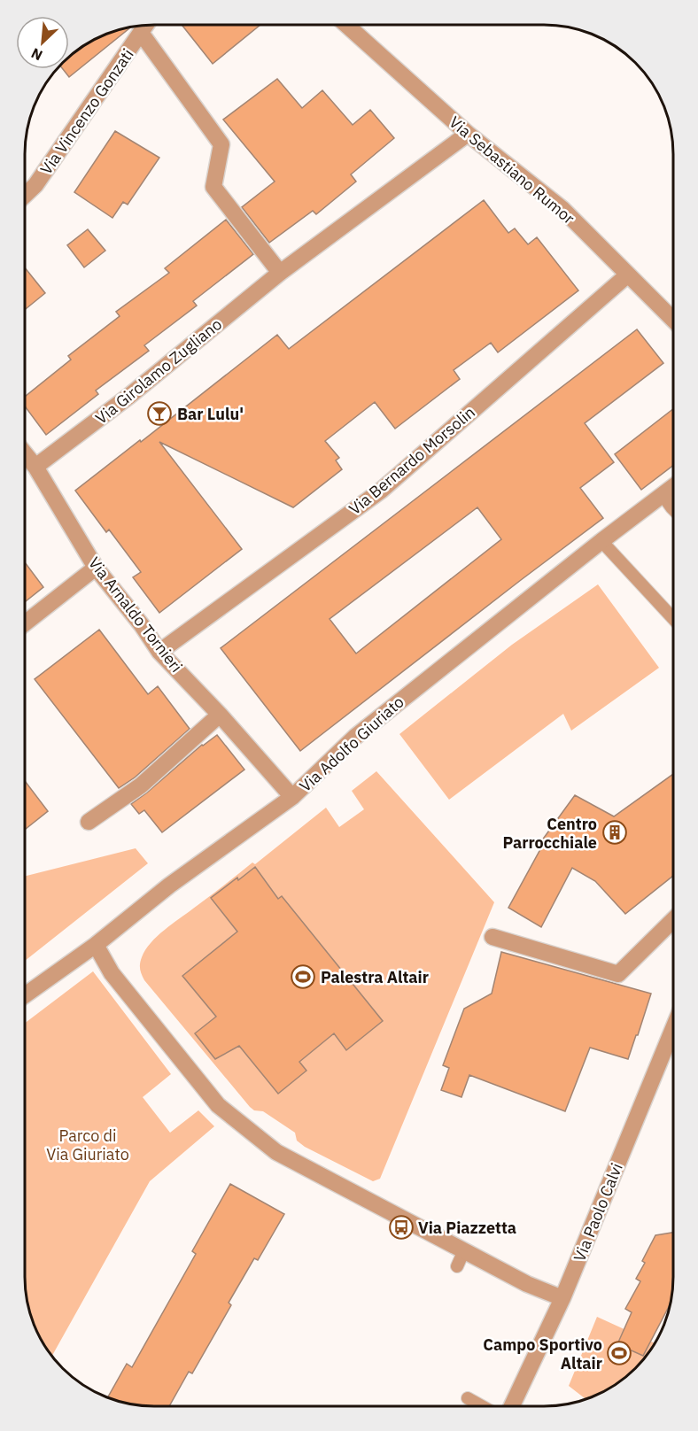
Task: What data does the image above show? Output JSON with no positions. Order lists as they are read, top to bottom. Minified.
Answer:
{"streets":{"street":["Via Vincenzo Gonzati","Via Sebastiano Rumor","Via Girolamo Zugliano","Via Bernardo Morsolin","Via Arnaldo Tornieri","Via Adolfo Giuriato","Via Paolo Calvi"]},"crossings":[["Via Sebastiano Rumor","Via Girolamo Zugliano"],["Via Sebastiano Rumor","Via Bernardo Morsolin"],["Via Girolamo Zugliano","Via Arnaldo Tornieri"],["Via Bernardo Morsolin","Via Arnaldo Tornieri"],["Via Arnaldo Tornieri","Via Adolfo Giuriato"]],"parks":["Parco di Via Giuriato"],"places":{"bar":["Bar Lulu'"],"building":["Centro Parrocchiale"],"sports":["Palestra Altair","Campo Sportivo Altair"],"bus stop":["Via Piazzetta"]},"north":"bottom left"}
